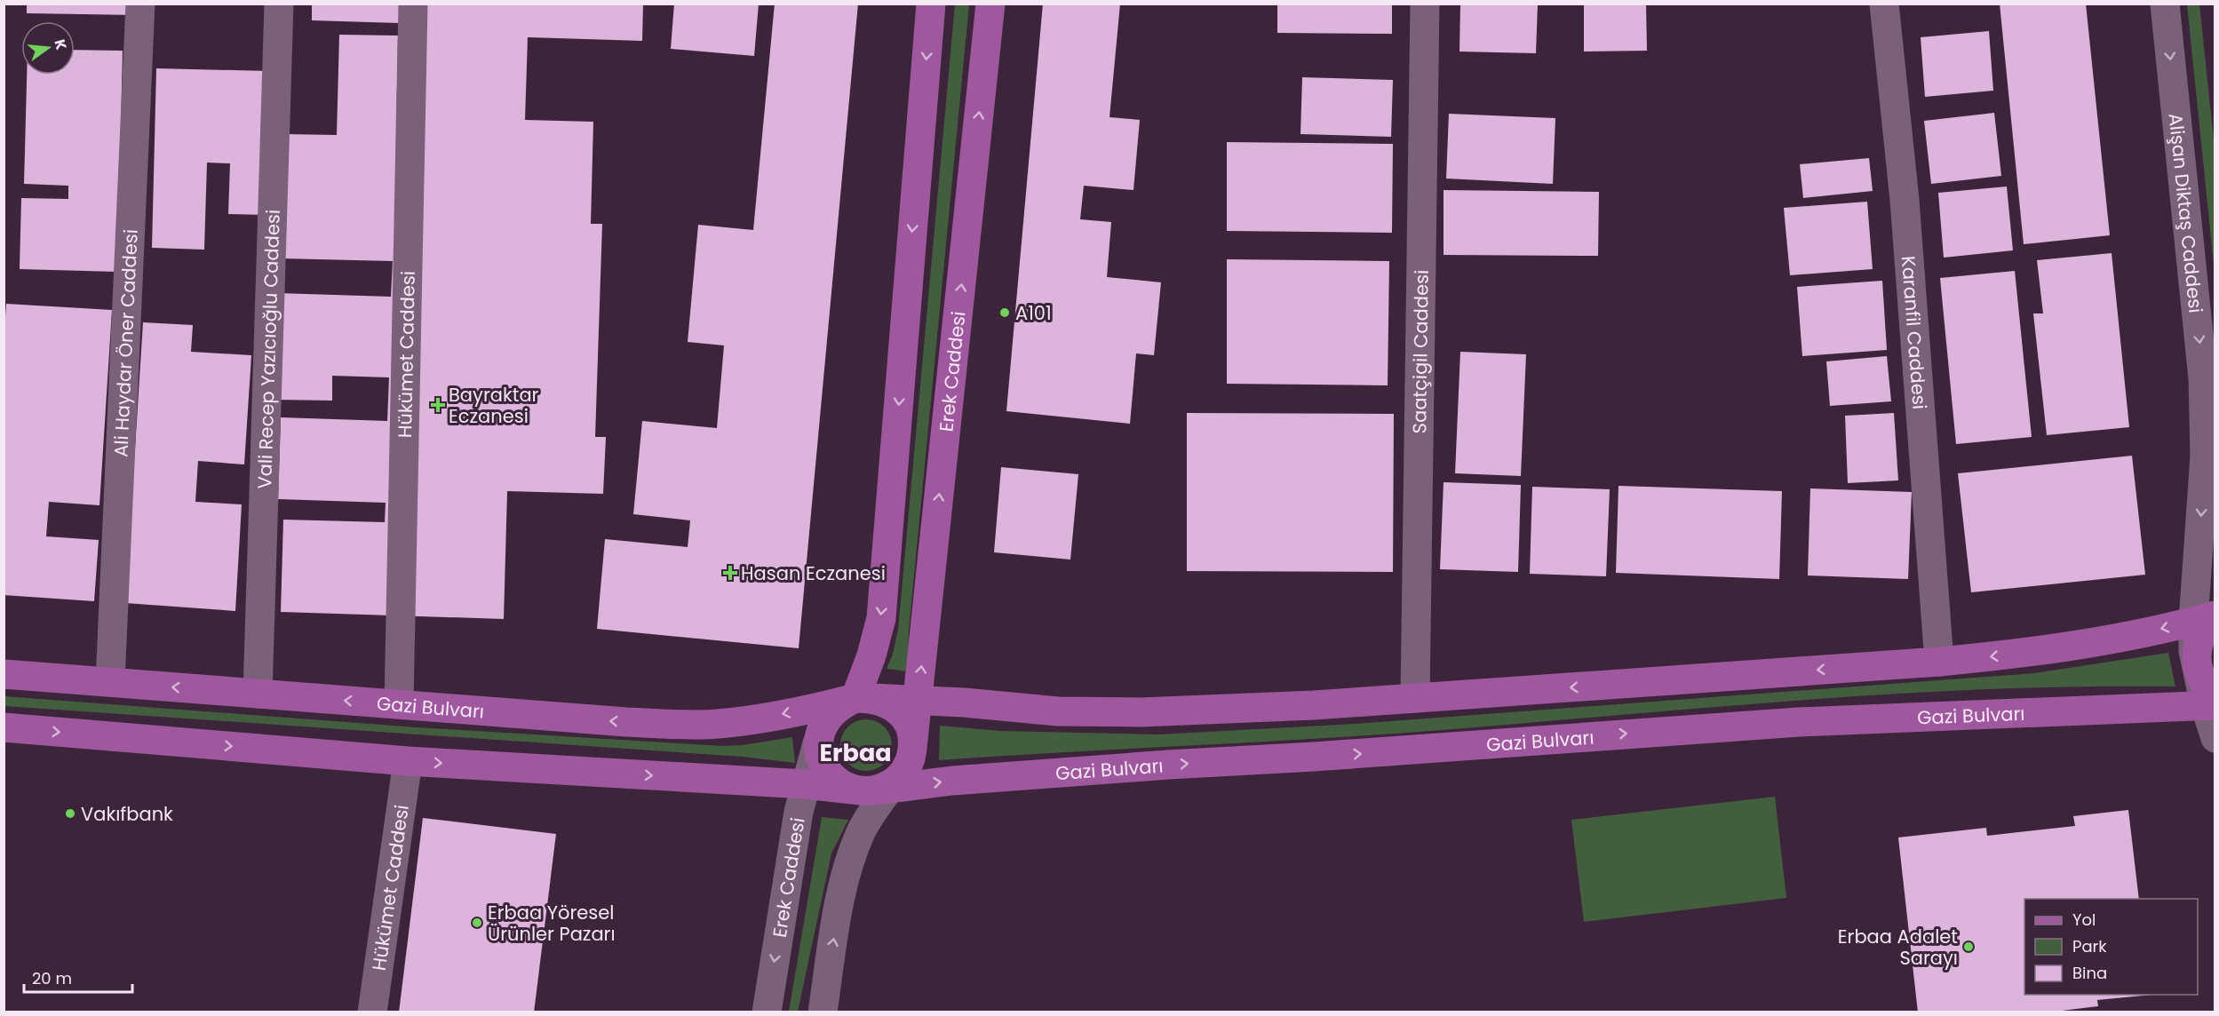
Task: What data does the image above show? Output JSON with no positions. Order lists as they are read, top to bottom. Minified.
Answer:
{"streets":{"main road":["Erek Caddesi","Gazi Bulvarı"],"street":["Alişan Diktaş Caddesi","Karanfil Caddesi","Ali Haydar Öner Caddesi","Vali Recep Yazıcıoğlu Caddesi","Saatçigil Caddesi","Hükümet Caddesi"]},"crossings":[["Alişan Diktaş Caddesi","Gazi Bulvarı"],["Karanfil Caddesi","Gazi Bulvarı"],["Ali Haydar Öner Caddesi","Gazi Bulvarı"],["Vali Recep Yazıcıoğlu Caddesi","Gazi Bulvarı"],["Saatçigil Caddesi","Gazi Bulvarı"],["Hükümet Caddesi","Gazi Bulvarı"],["Erek Caddesi","Gazi Bulvarı"]],"one_way":["Alişan Diktaş Caddesi"],"districts":["Erbaa"],"places":{"other":["A101","Vakıfbank","Erbaa Yöresel Ürünler Pazarı","Erbaa Adalet Sarayı"],"health":["Bayraktar Eczanesi","Hasan Eczanesi"]},"legend":["Yol","Park","Bina"],"scale_bar":"20 m","north":"right"}
